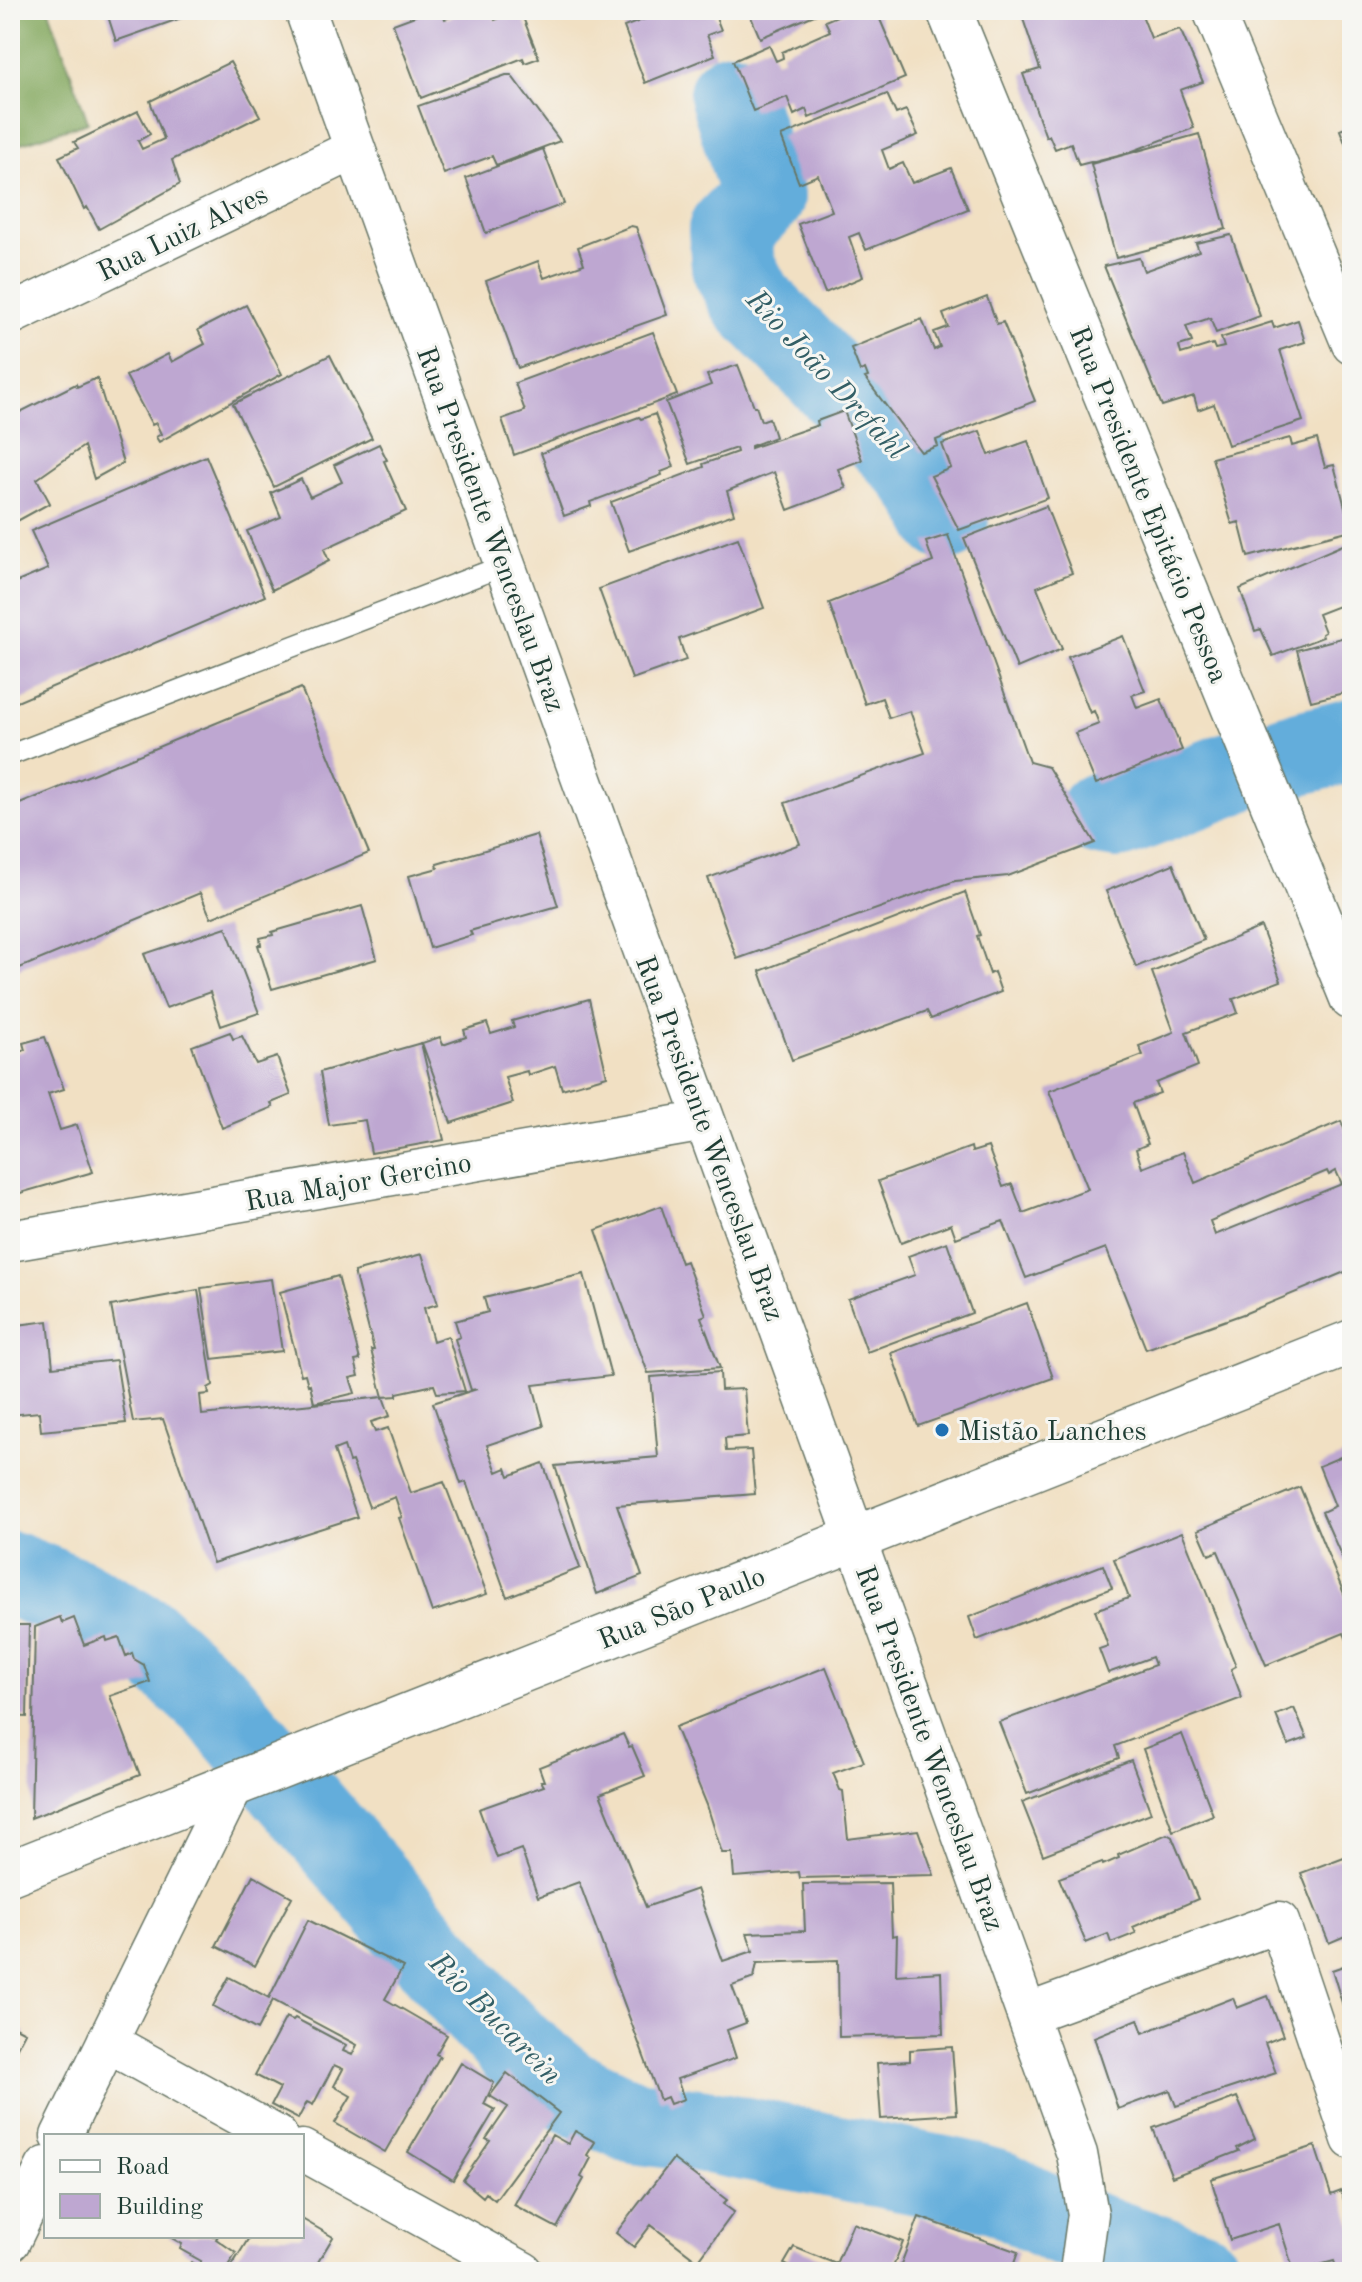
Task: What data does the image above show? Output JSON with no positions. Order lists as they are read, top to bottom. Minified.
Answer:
{"streets":{"main road":["Rua Presidente Epitácio Pessoa","Rua São Paulo"],"street":["Rua Luiz Alves","Rua Presidente Wenceslau Braz","Rua Major Gercino"]},"crossings":[["Rua Luiz Alves","Rua Presidente Wenceslau Braz"],["Rua Presidente Wenceslau Braz","Rua Major Gercino"],["Rua Presidente Wenceslau Braz","Rua São Paulo"]],"water":["Rio João Drefahl","Rio Bucarein"],"places":["Mistão Lanches"],"legend":["Road","Building"]}
